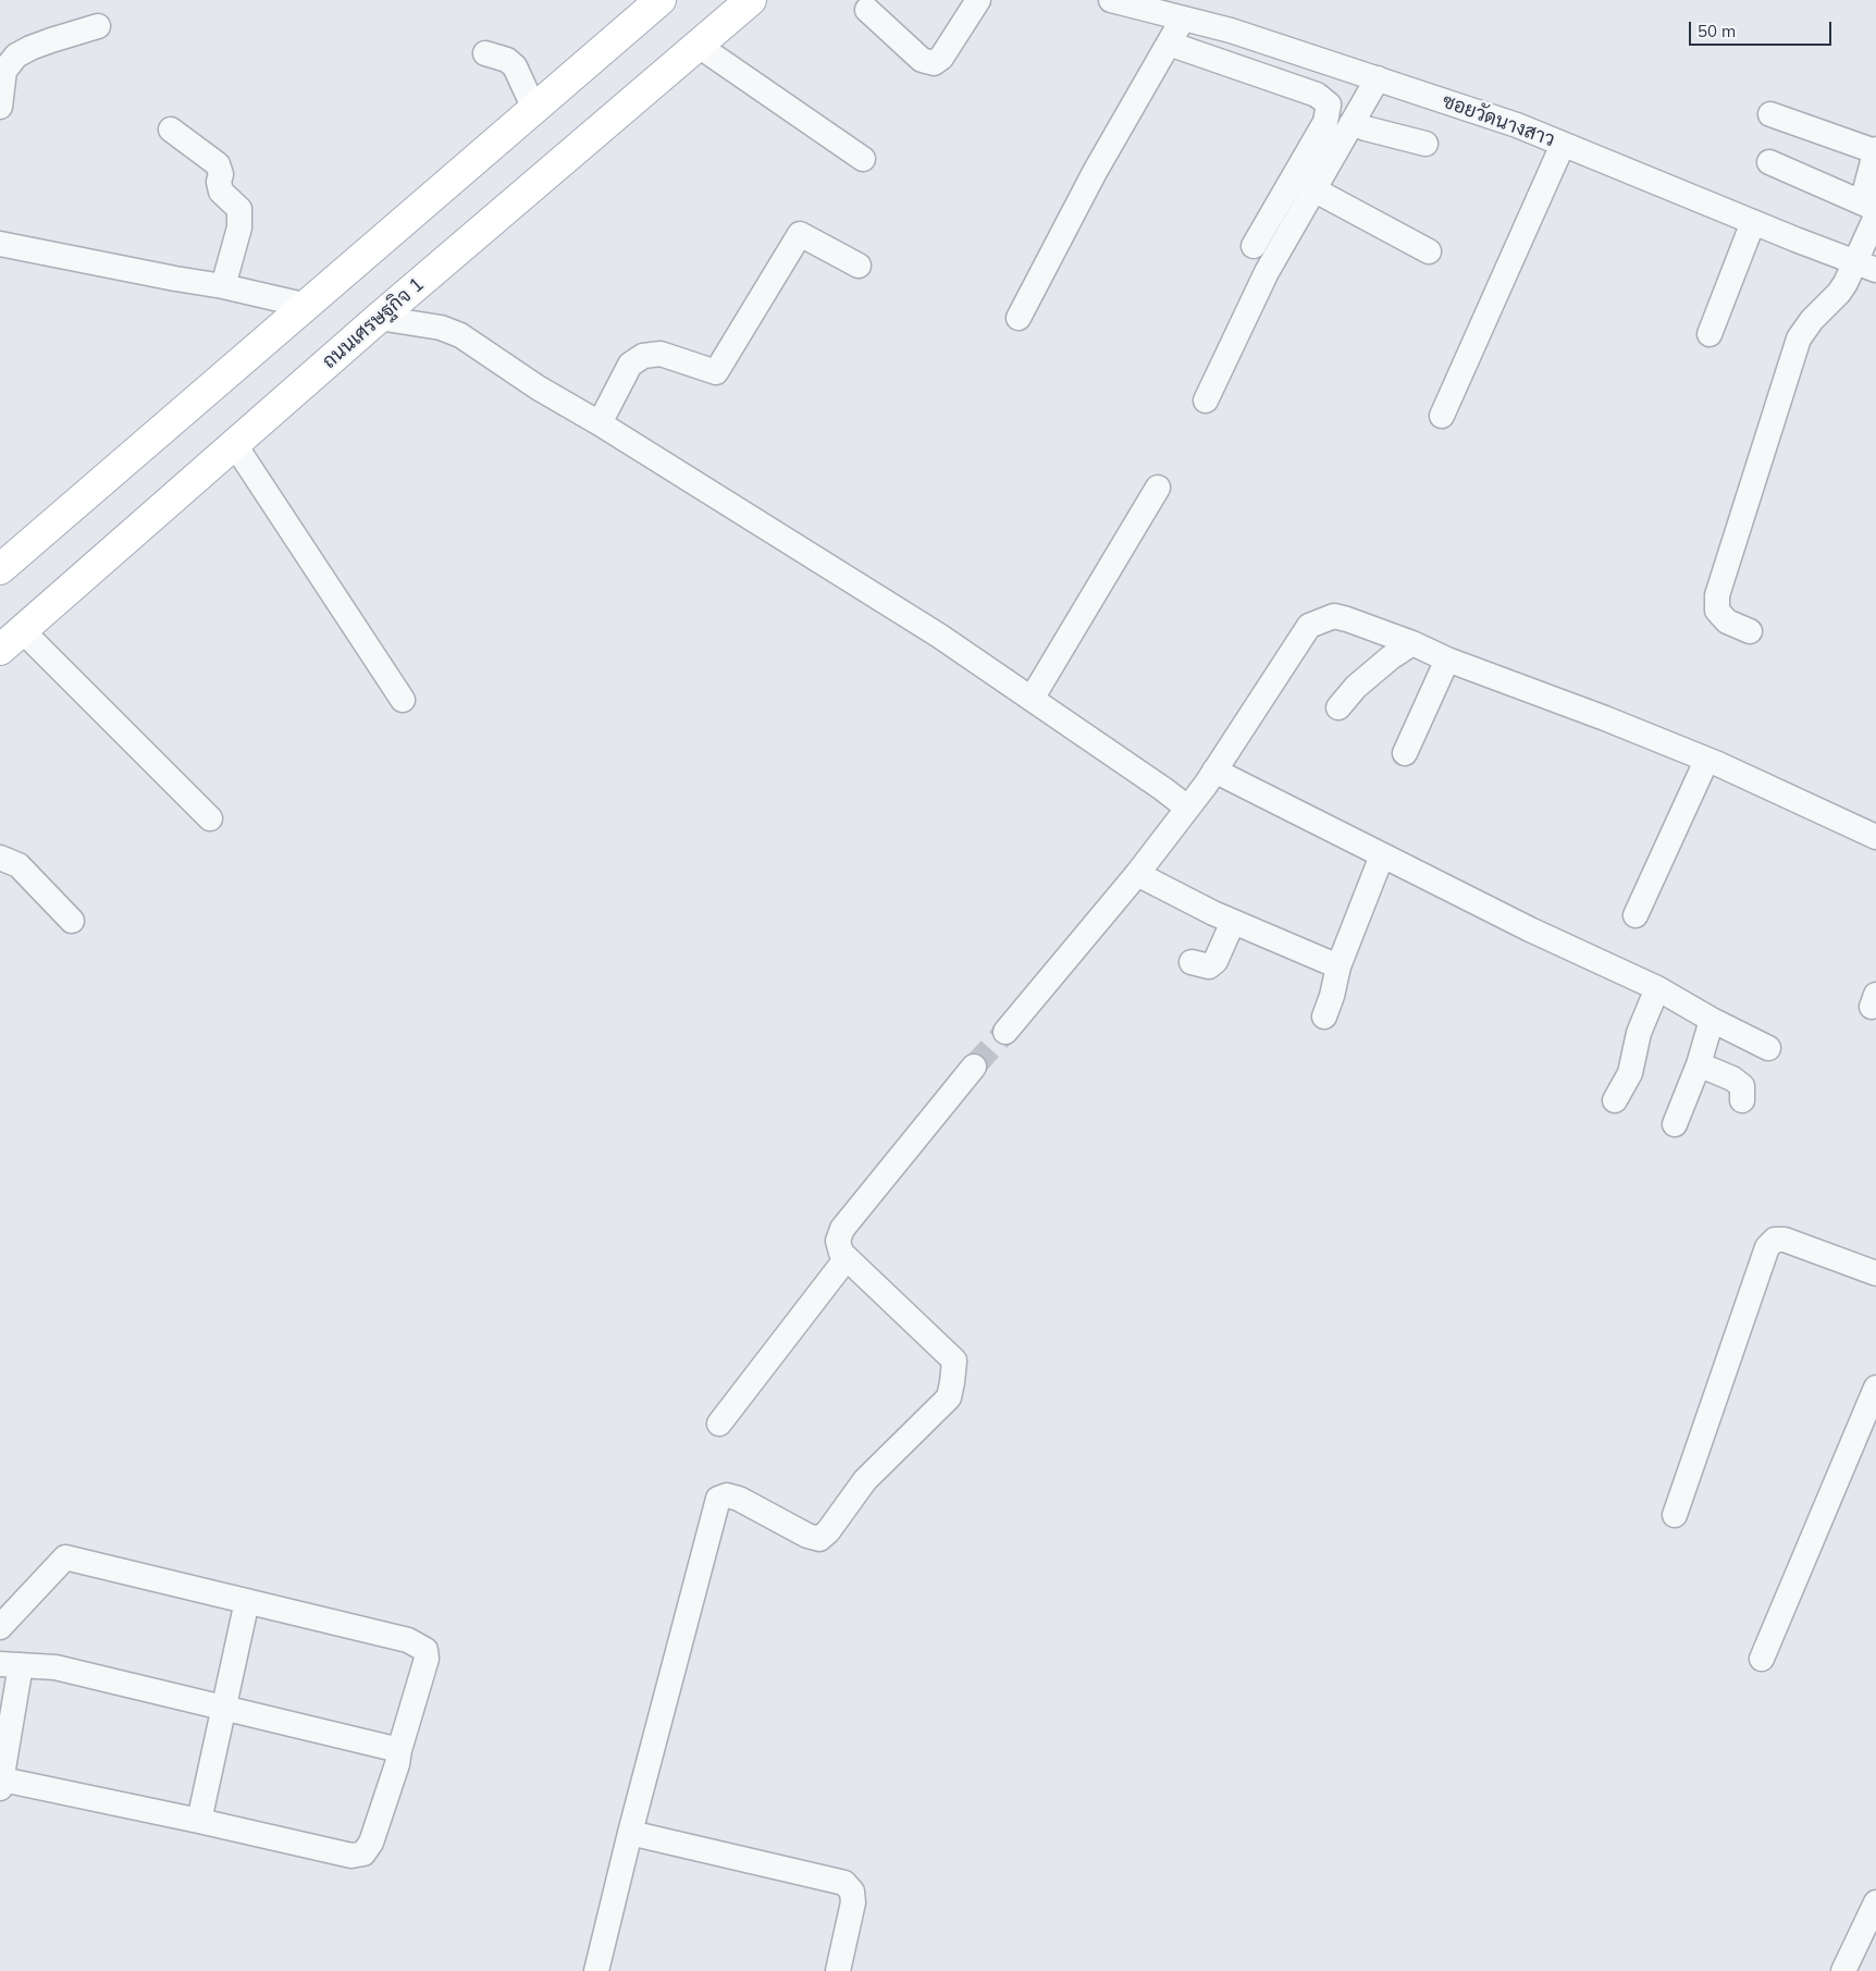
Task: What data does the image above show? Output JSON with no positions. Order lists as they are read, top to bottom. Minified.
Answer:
{"streets":{"main road":["ถนนเศรษฐกิจ 1"],"street":["ซอยวัดนางสาว"]},"scale_bar":"50 m"}
